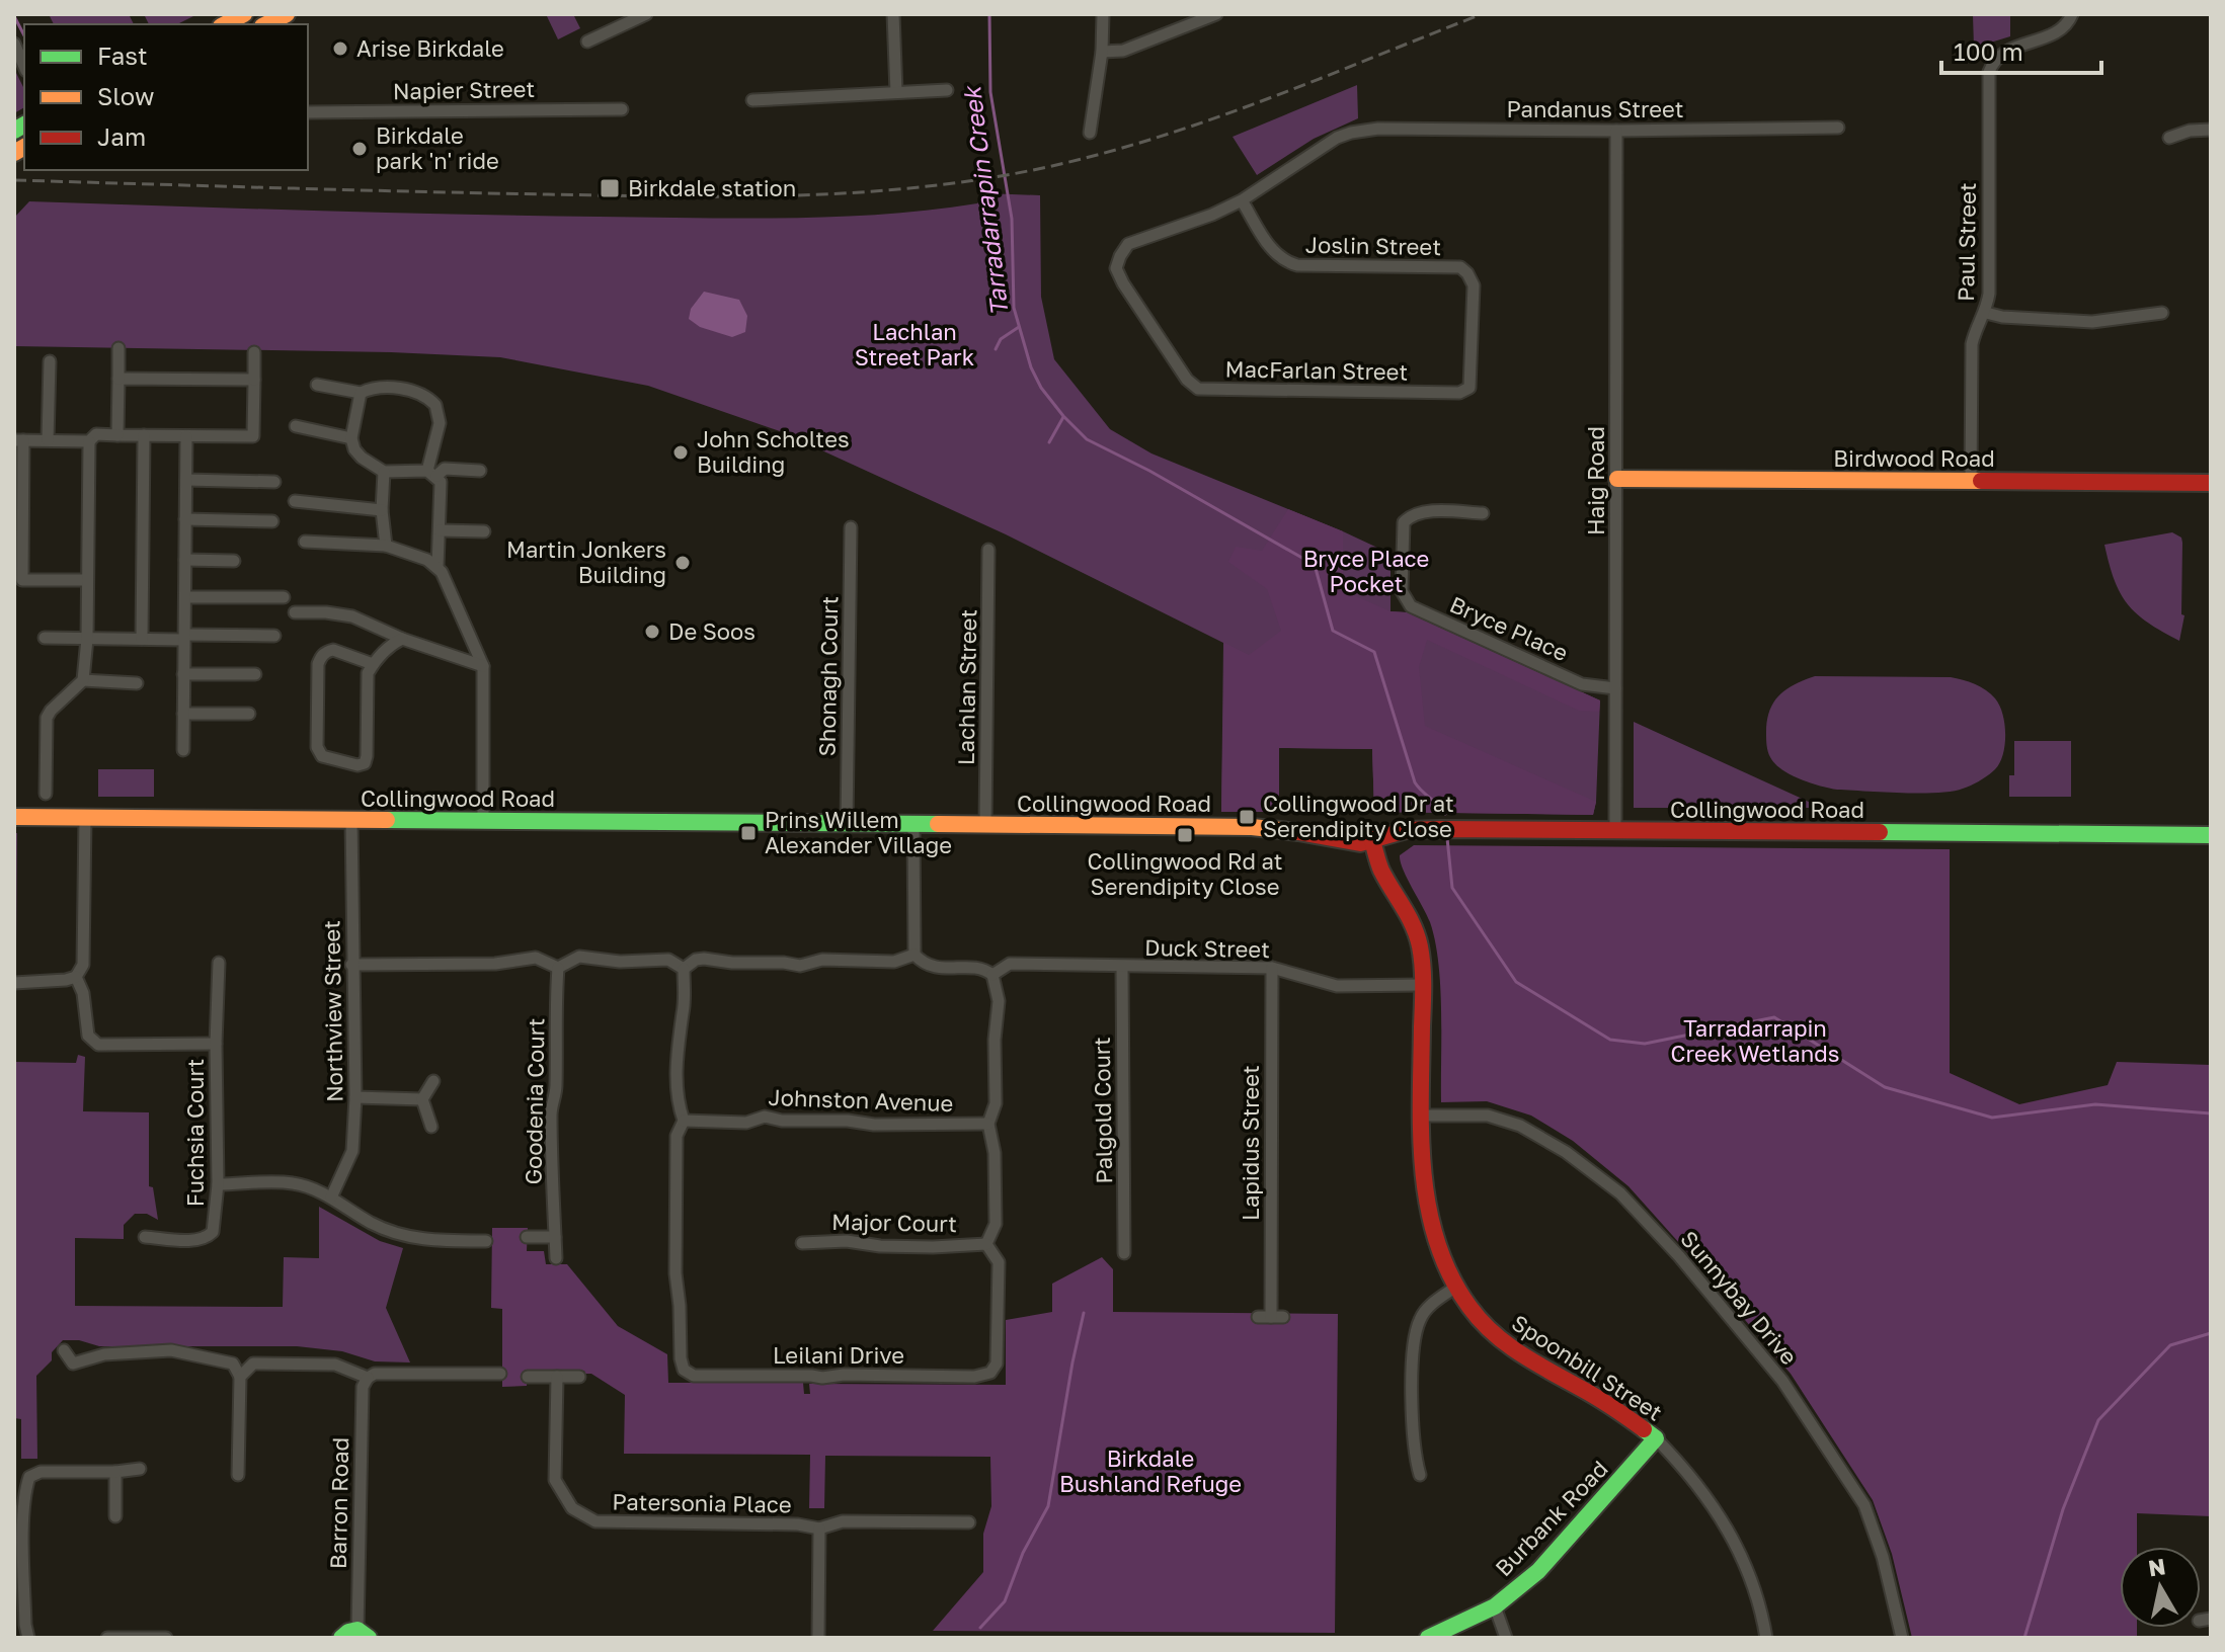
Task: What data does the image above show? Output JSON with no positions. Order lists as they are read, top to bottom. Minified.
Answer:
{"streets":{"street":["Napier Street","Pandanus Street","Paul Street","Joslin Street","MacFarlan Street","Birdwood Road","Haig Road","Bryce Place","Shonagh Court","Lachlan Street","Collingwood Road","Duck Street","Northview Street","Johnston Avenue","Goodenia Court","Palgold Court","Fuchsia Court","Lapidus Street","Major Court","Sunnybay Drive","Leilani Drive","Spoonbill Street","Barron Road","Patersonia Place","Burbank Road"]},"crossings":[["Pandanus Street","MacFarlan Street"],["Pandanus Street","Haig Road"],["Paul Street","Birdwood Road"],["Joslin Street","MacFarlan Street"],["Birdwood Road","Haig Road"],["Haig Road","Bryce Place"],["Haig Road","Collingwood Road"],["Shonagh Court","Collingwood Road"],["Lachlan Street","Collingwood Road"],["Collingwood Road","Northview Street"],["Collingwood Road","Spoonbill Street"],["Duck Street","Palgold Court"],["Duck Street","Lapidus Street"],["Duck Street","Spoonbill Street"],["Johnston Avenue","Leilani Drive"],["Major Court","Leilani Drive"],["Sunnybay Drive","Spoonbill Street"],["Spoonbill Street","Burbank Road"]],"water":["Tarradarrapin Creek"],"parks":["Lachlan Street Park","Bryce Place Pocket","Tarradarrapin Creek Wetlands","Birkdale Bushland Refuge"],"places":{"other":["Arise Birkdale","Birkdale park 'n' ride","John Scholtes Building","Martin Jonkers Building","De Soos"],"transit":["Birkdale station","Collingwood Dr at Serendipity Close","Prins Willem Alexander Village","Collingwood Rd at Serendipity Close"]},"legend":["Fast","Slow","Jam"],"scale_bar":"100 m","north":"top"}
